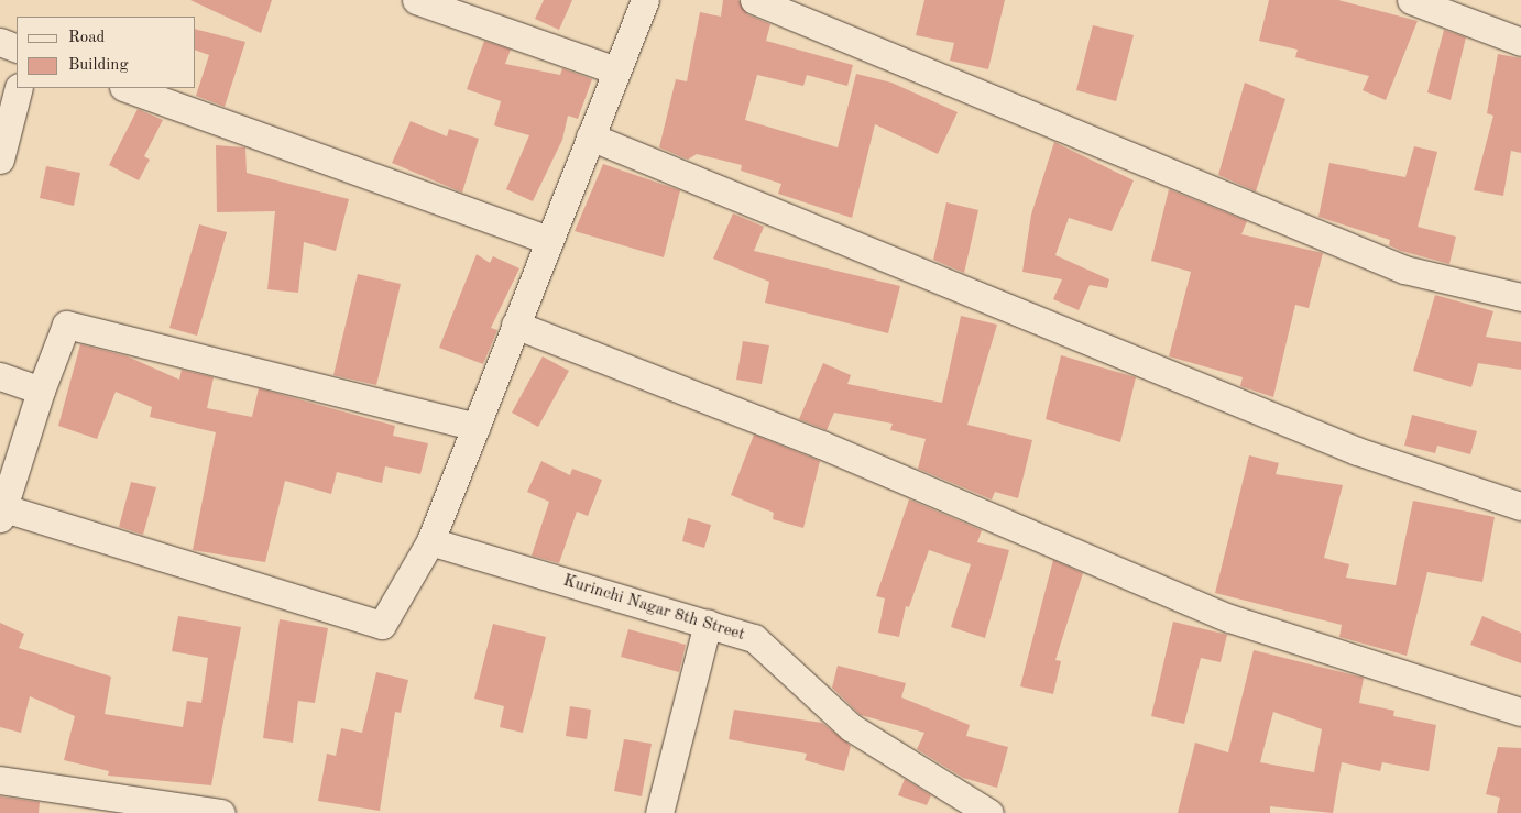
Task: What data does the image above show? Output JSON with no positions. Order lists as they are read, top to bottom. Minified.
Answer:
{"streets":{"street":["Kurinchi Nagar 8th Street"]},"legend":["Road","Building"]}
